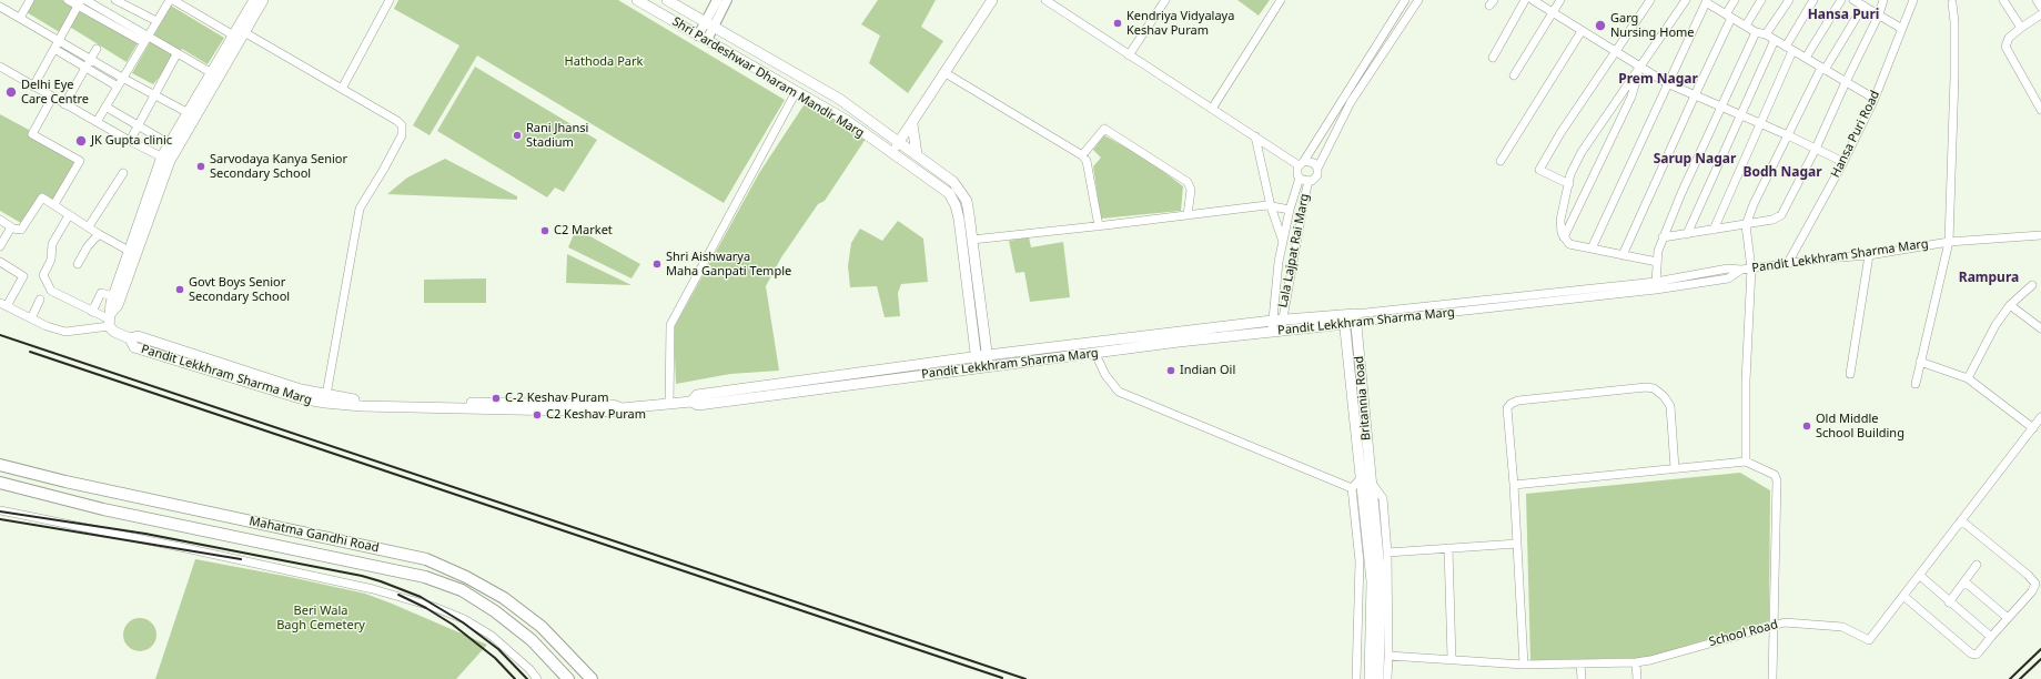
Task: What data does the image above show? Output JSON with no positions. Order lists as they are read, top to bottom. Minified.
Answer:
{"streets":{"main road":["Shri Pardeshwar Dharam Mandir Marg","Pandit Lekkhram Sharma Marg","Britannia Road","Mahatma Gandhi Road"],"street":["Hansa Puri Road","Lala Lajpat Rai Marg","School Road"]},"crossings":[["Shri Pardeshwar Dharam Mandir Marg","Pandit Lekkhram Sharma Marg"],["Hansa Puri Road","Pandit Lekkhram Sharma Marg"],["Lala Lajpat Rai Marg","Pandit Lekkhram Sharma Marg"],["Pandit Lekkhram Sharma Marg","Britannia Road"]],"districts":["Hansa Puri","Prem Nagar","Sarup Nagar","Bodh Nagar","Rampura"],"parks":["Hathoda Park","Beri Wala Bagh Cemetery"],"places":["Kendriya Vidyalaya Keshav Puram","Garg Nursing Home","Delhi Eye Care Centre","Rani Jhansi Stadium","JK Gupta clinic","Sarvodaya Kanya Senior Secondary School","C2 Market","Shri Aishwarya Maha Ganpati Temple","Govt Boys Senior Secondary School","Indian Oil","C-2 Keshav Puram","C2 Keshav Puram","Old Middle School Building"]}
